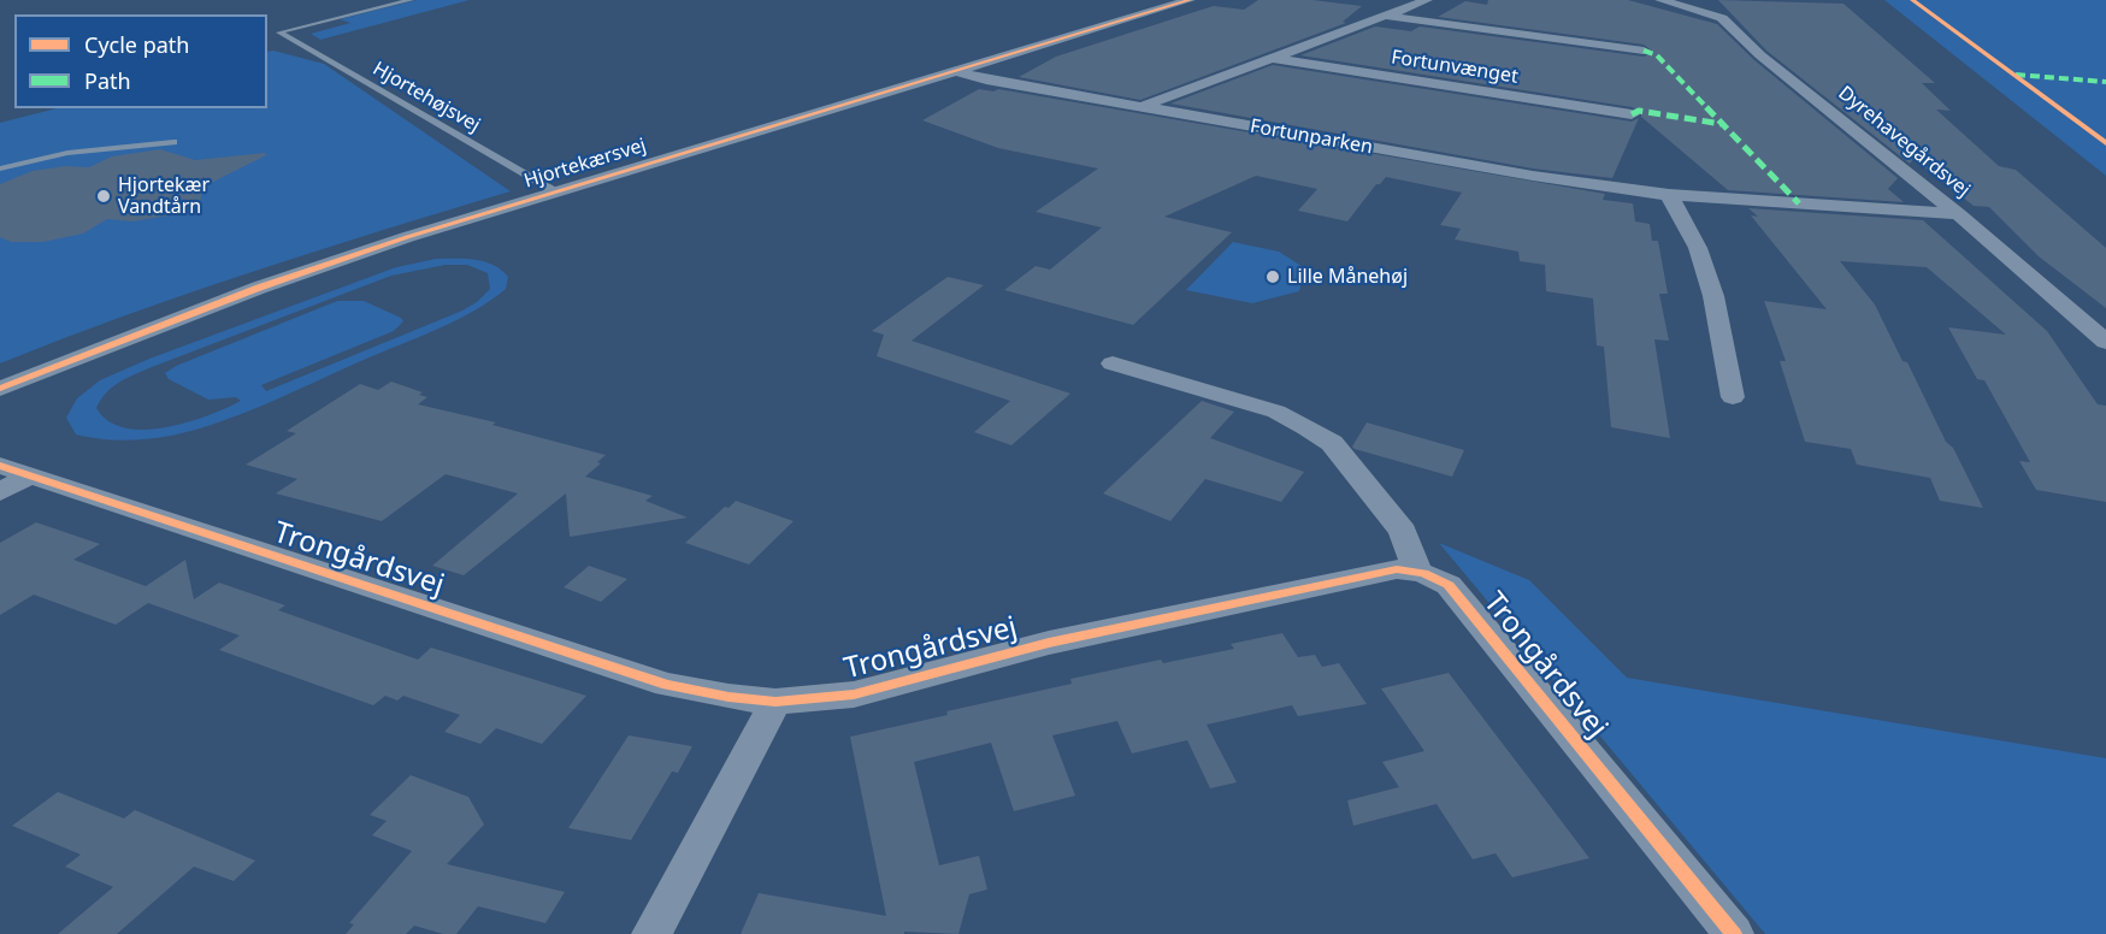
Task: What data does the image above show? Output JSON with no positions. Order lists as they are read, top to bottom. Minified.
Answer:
{"streets":{"street":["Fortunvænget","Fortunparken","Dyrehavegårdsvej","Hjortekærsvej","Trongårdsvej"],"lane":["Hjortehøjsvej"]},"crossings":[["Fortunvænget","Fortunparken"],["Hjortehøjsvej","Hjortekærsvej"],["Fortunparken","Dyrehavegårdsvej"],["Fortunparken","Hjortekærsvej"]],"places":["Hjortekær Vandtårn","Lille Månehøj"],"legend":["Cycle path","Path"]}
